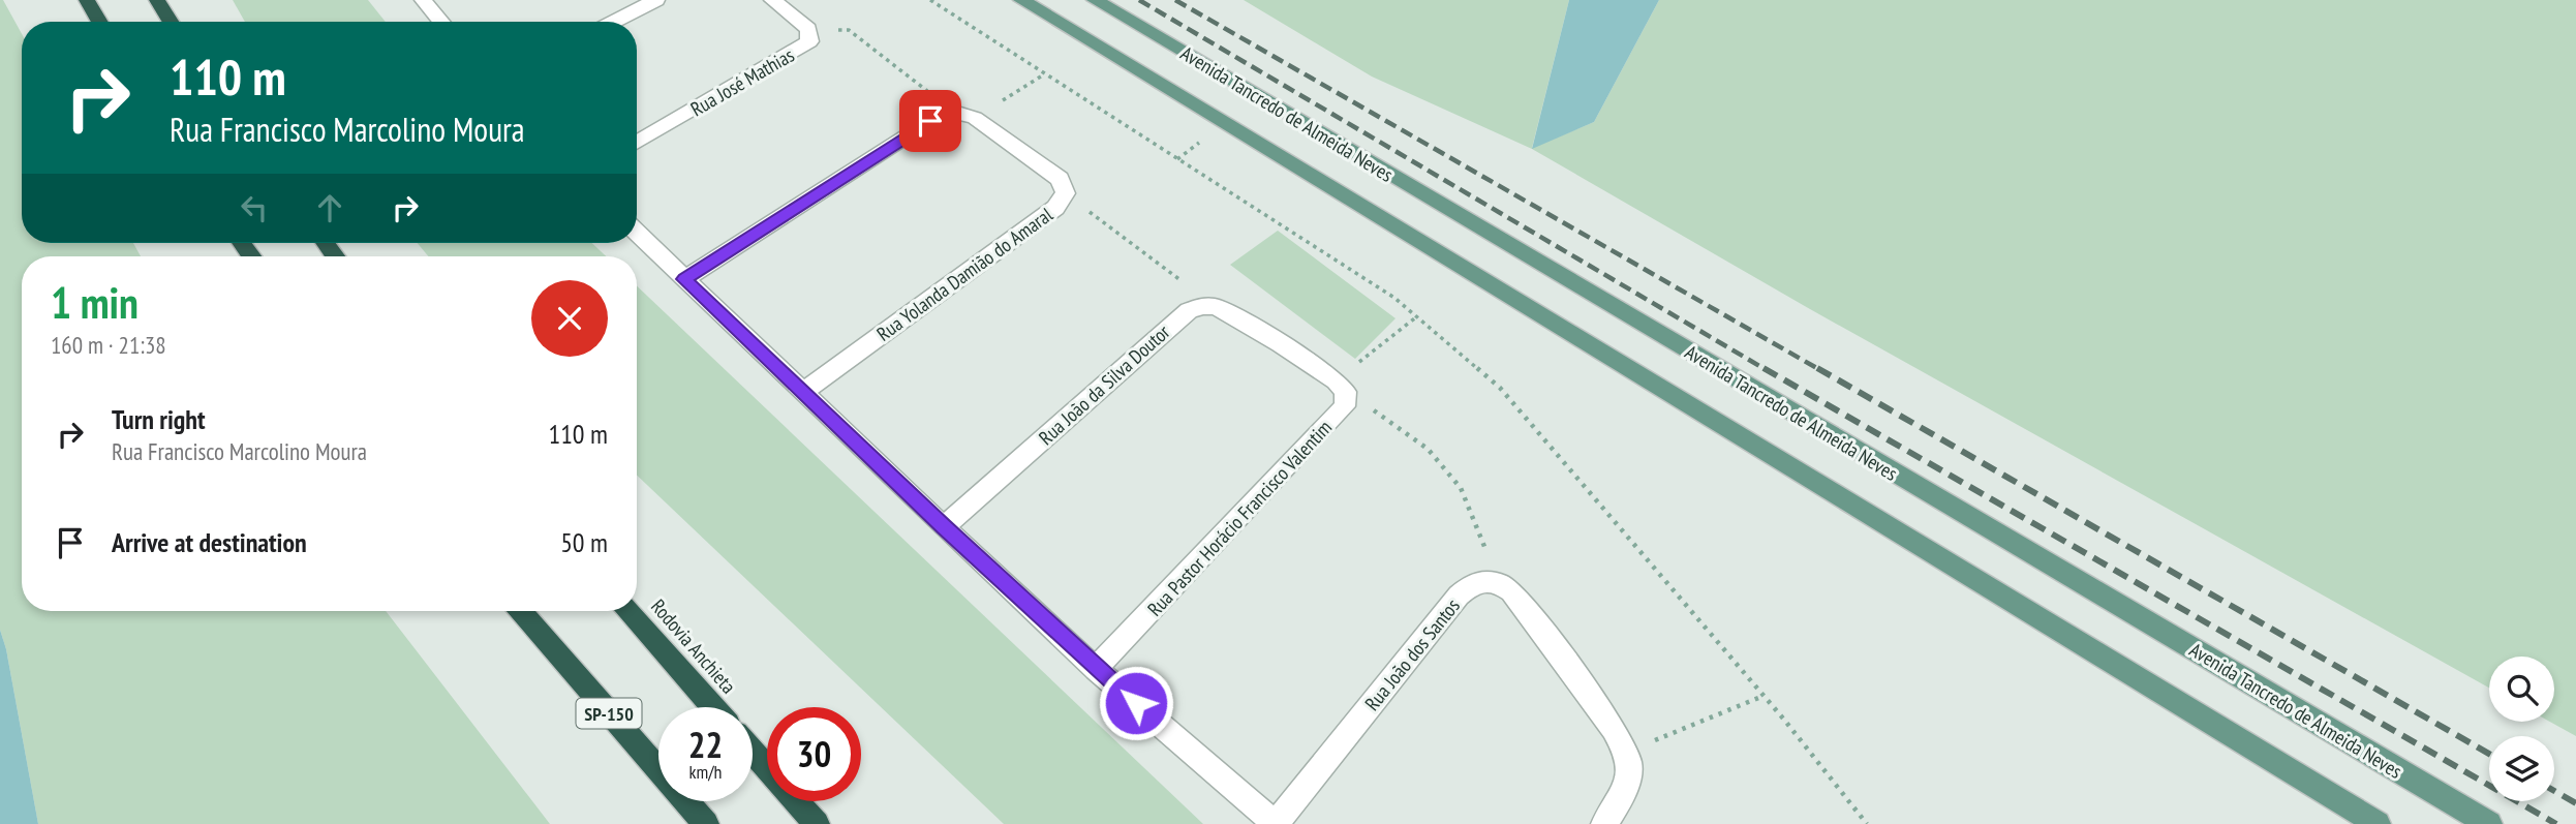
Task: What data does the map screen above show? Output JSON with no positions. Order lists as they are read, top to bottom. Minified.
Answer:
{"streets":{"highway":["Rodovia Anchieta","SP-150"],"main road":["Avenida Tancredo de Almeida Neves"],"street":["Rua José Mathias","Rua Yolanda Damião do Amaral","Rua João da Silva Doutor","Rua Pastor Horácio Francisco Valentim","Rua João dos Santos"]},"page":{"turn":["110 m","Rua Francisco Marcolino Moura"],"heading":["1 min","160 m · 21:38"],"list":[{"name":"Turn right","note":"Rua Francisco Marcolino Moura","value":"110 m"},{"name":"Arrive at destination","value":"50 m"}],"speed":"22 km/h","limit":"30"}}
